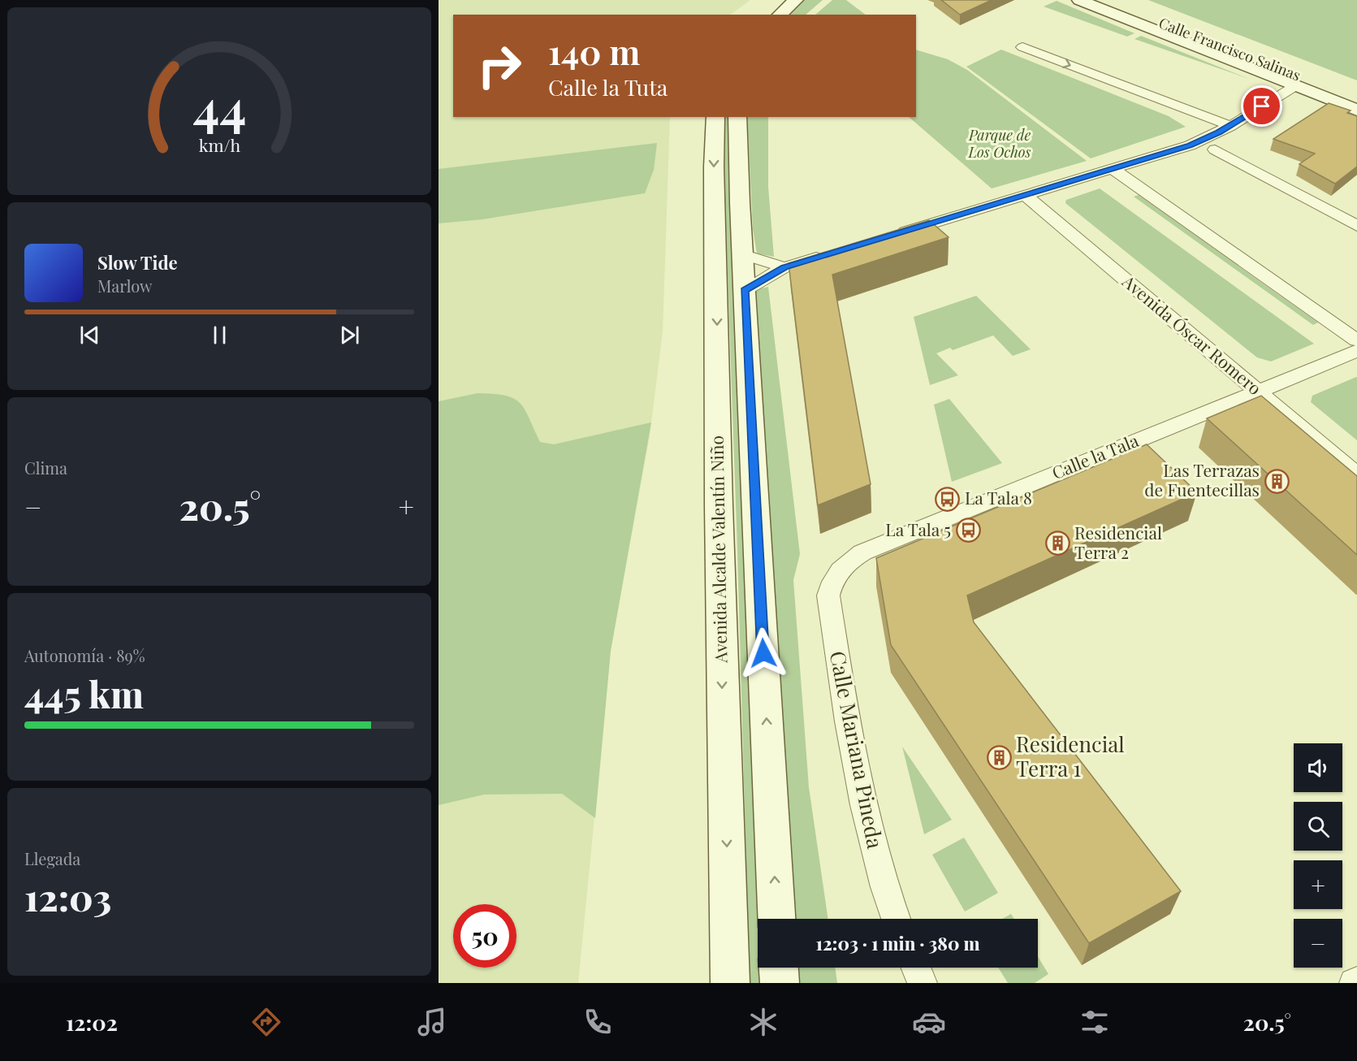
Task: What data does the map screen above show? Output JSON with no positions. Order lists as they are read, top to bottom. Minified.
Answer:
{"streets":{"main road":["Calle Francisco Salinas","Avenida Alcalde Valentín Niño"],"street":["Avenida Óscar Romero","Calle la Tala","Calle Mariana Pineda"]},"crossings":[["Avenida Óscar Romero","Calle la Tala"],["Calle la Tala","Calle Mariana Pineda"]],"parks":["Parque de Los Ochos"],"places":{"building":["Las Terrazas de Fuentecillas","Residencial Terra 2","Residencial Terra 1"],"bus stop":["La Tala 8","La Tala 5"]},"page":{"turn":["140 m","Calle la Tuta"],"song":["Slow Tide","Marlow"],"tile":["Clima",["Autonomía · 89%","445 km"],["Llegada","12:03"]],"heat":["−","20.5°","+"],"map_buttons":["+","−"],"limit":"50","trip":"12:03 · 1 min · 380 m","tabs":["12:02","20.5°"],"gauge":["44","km/h"]}}
